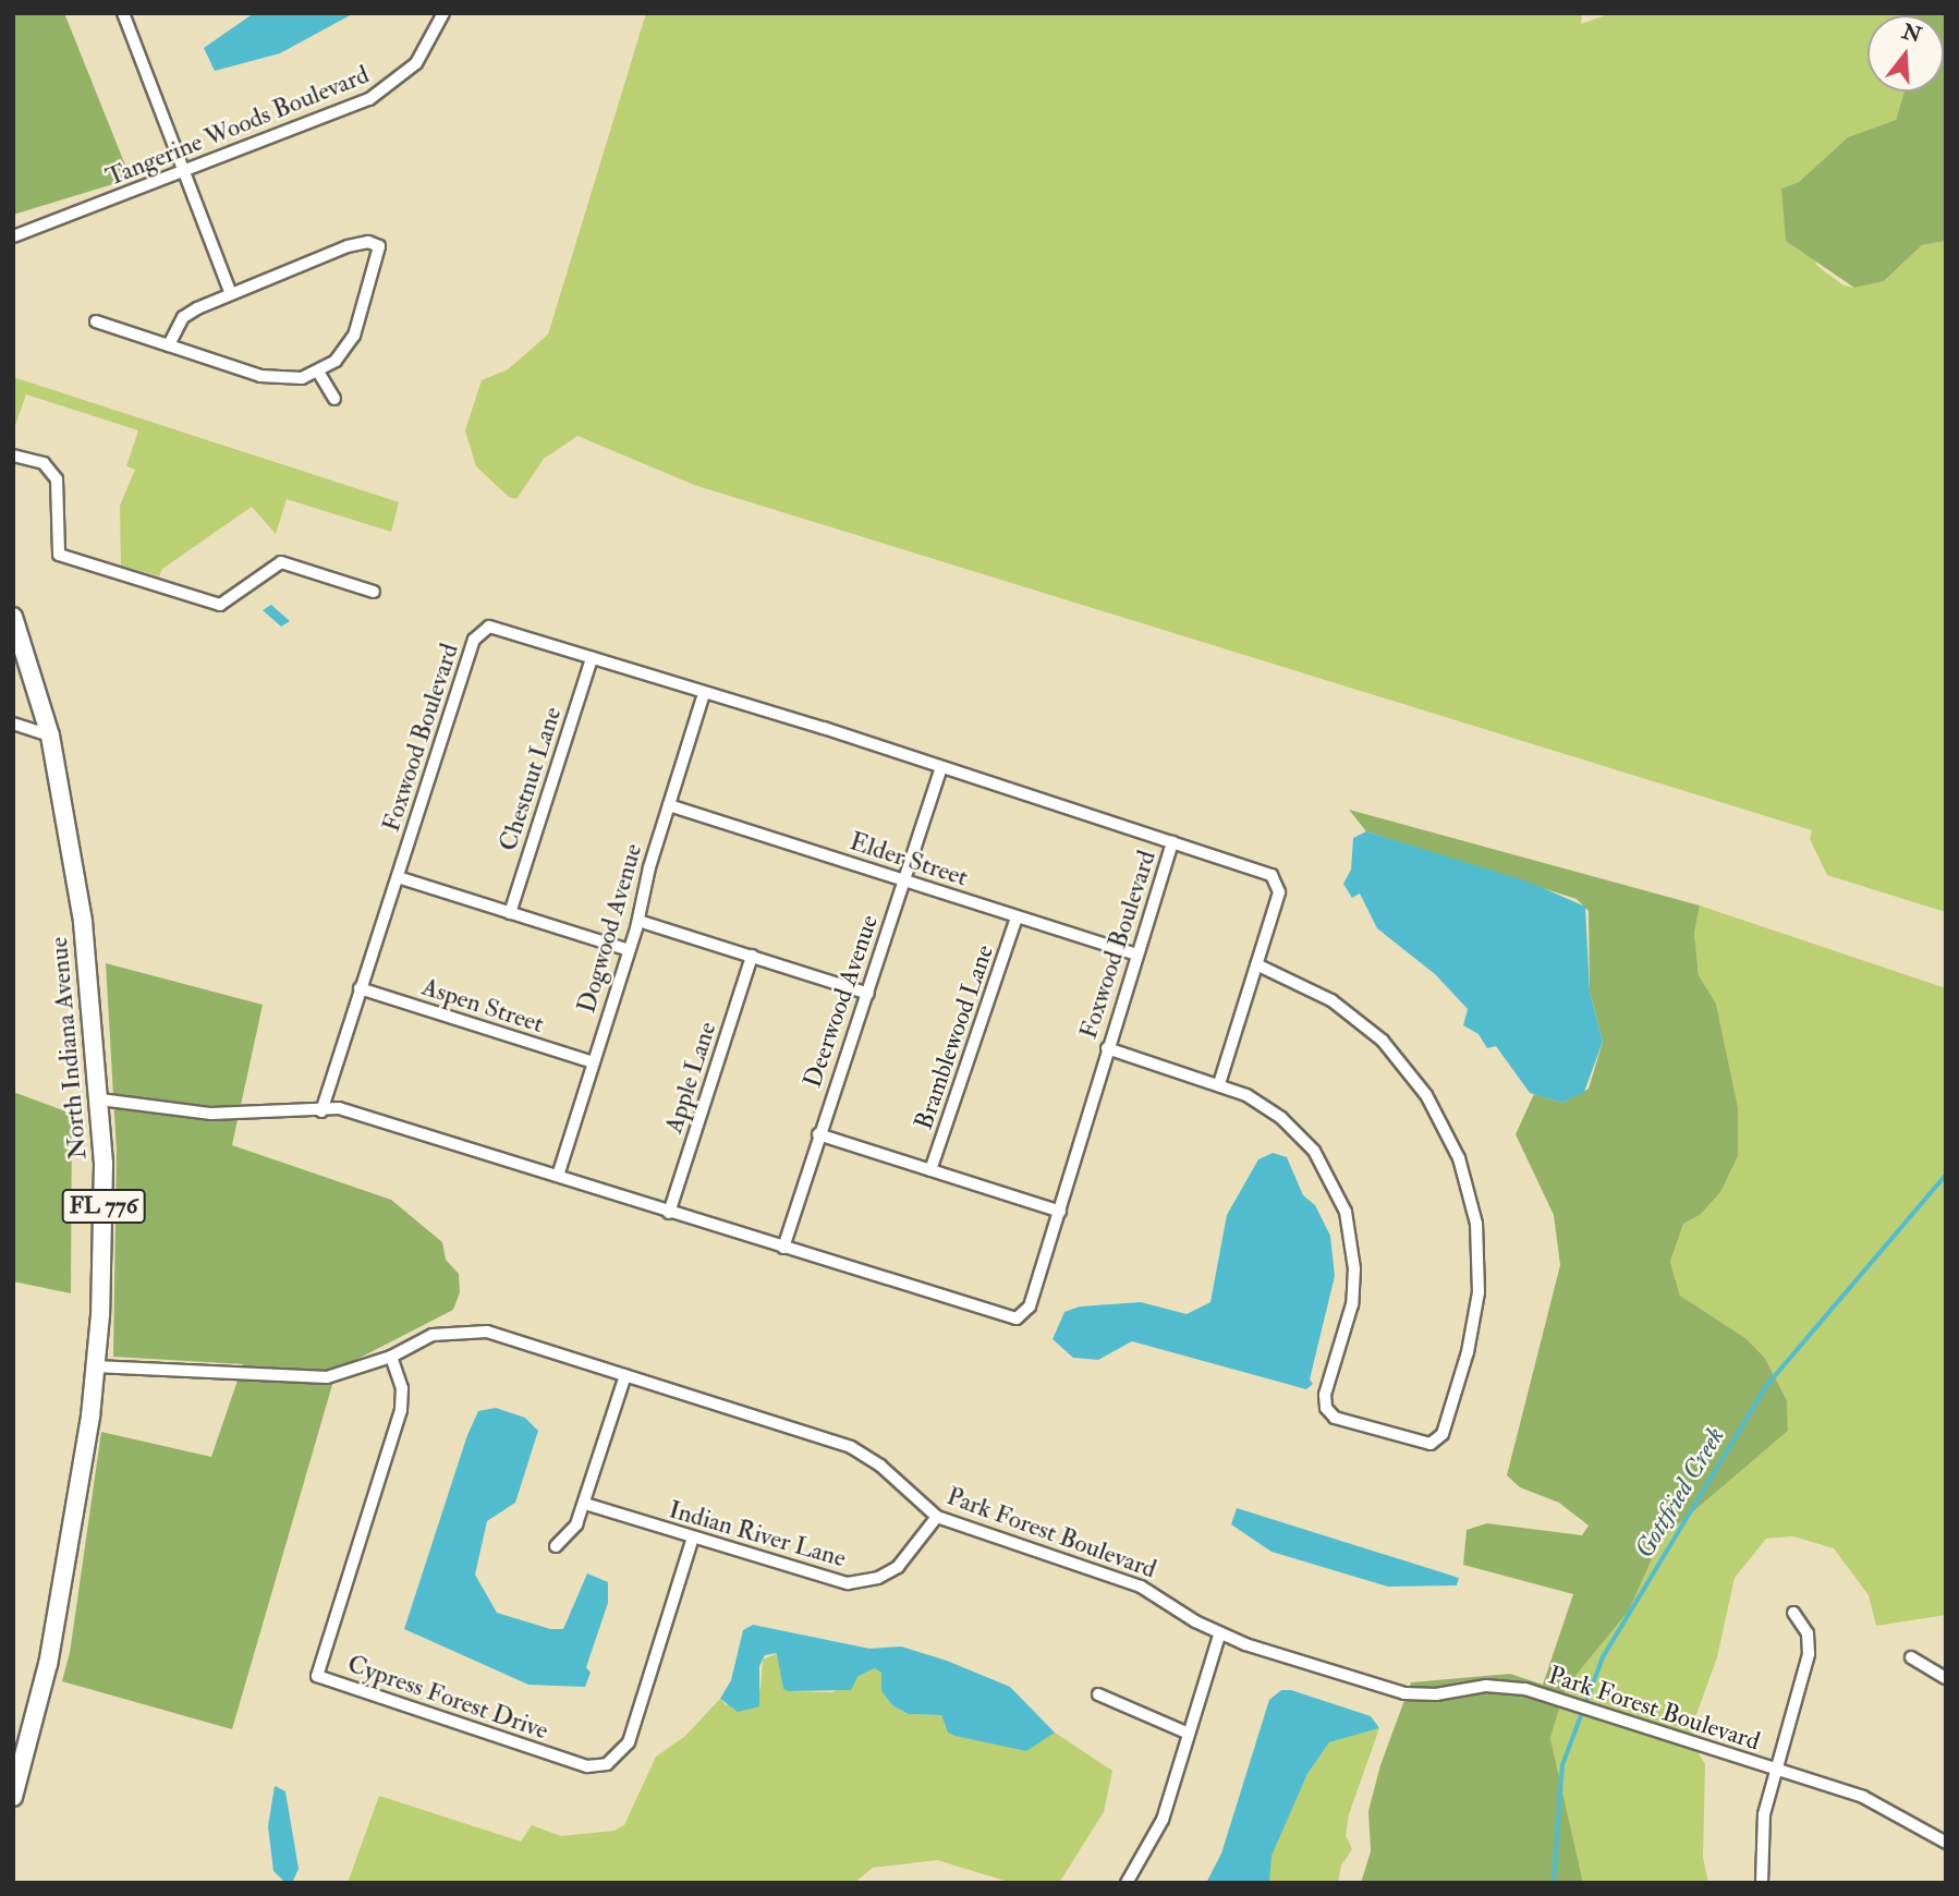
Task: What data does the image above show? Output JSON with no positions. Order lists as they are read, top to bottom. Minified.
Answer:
{"streets":{"main road":["North Indiana Avenue","FL 776"],"street":["Tangerine Woods Boulevard","Foxwood Boulevard","Chestnut Lane","Elder Street","Dogwood Avenue","Deerwood Avenue","Aspen Street","Bramblewood Lane","Apple Lane","Park Forest Boulevard","Indian River Lane","Cypress Forest Drive"]},"crossings":[["Foxwood Boulevard","Chestnut Lane"],["Foxwood Boulevard","Elder Street"],["Foxwood Boulevard","Dogwood Avenue"],["Foxwood Boulevard","Deerwood Avenue"],["Foxwood Boulevard","Aspen Street"],["Foxwood Boulevard","North Indiana Avenue"],["Foxwood Boulevard","Apple Lane"],["Elder Street","Dogwood Avenue"],["Elder Street","Deerwood Avenue"],["Elder Street","Bramblewood Lane"],["Dogwood Avenue","Aspen Street"],["North Indiana Avenue","Park Forest Boulevard"],["Park Forest Boulevard","Indian River Lane"],["Park Forest Boulevard","Cypress Forest Drive"],["Indian River Lane","Cypress Forest Drive"]],"water":["Gottfried Creek"],"north":"top"}
